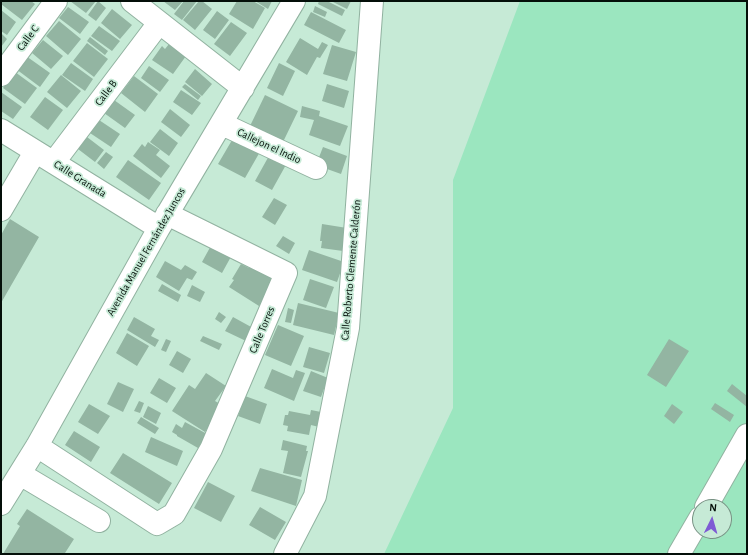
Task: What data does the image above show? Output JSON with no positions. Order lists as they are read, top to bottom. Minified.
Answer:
{"streets":{"street":["Calle C","Calle B","Callejon el Indio","Calle Granada","Avenida Manuel Fernández Juncos","Calle Roberto Clemente Calderón","Calle Torres"]},"crossings":[["Calle B","Calle Granada"],["Callejon el Indio","Avenida Manuel Fernández Juncos"],["Calle Granada","Avenida Manuel Fernández Juncos"],["Calle Granada","Calle Torres"],["Avenida Manuel Fernández Juncos","Calle Torres"]],"north":"top"}
